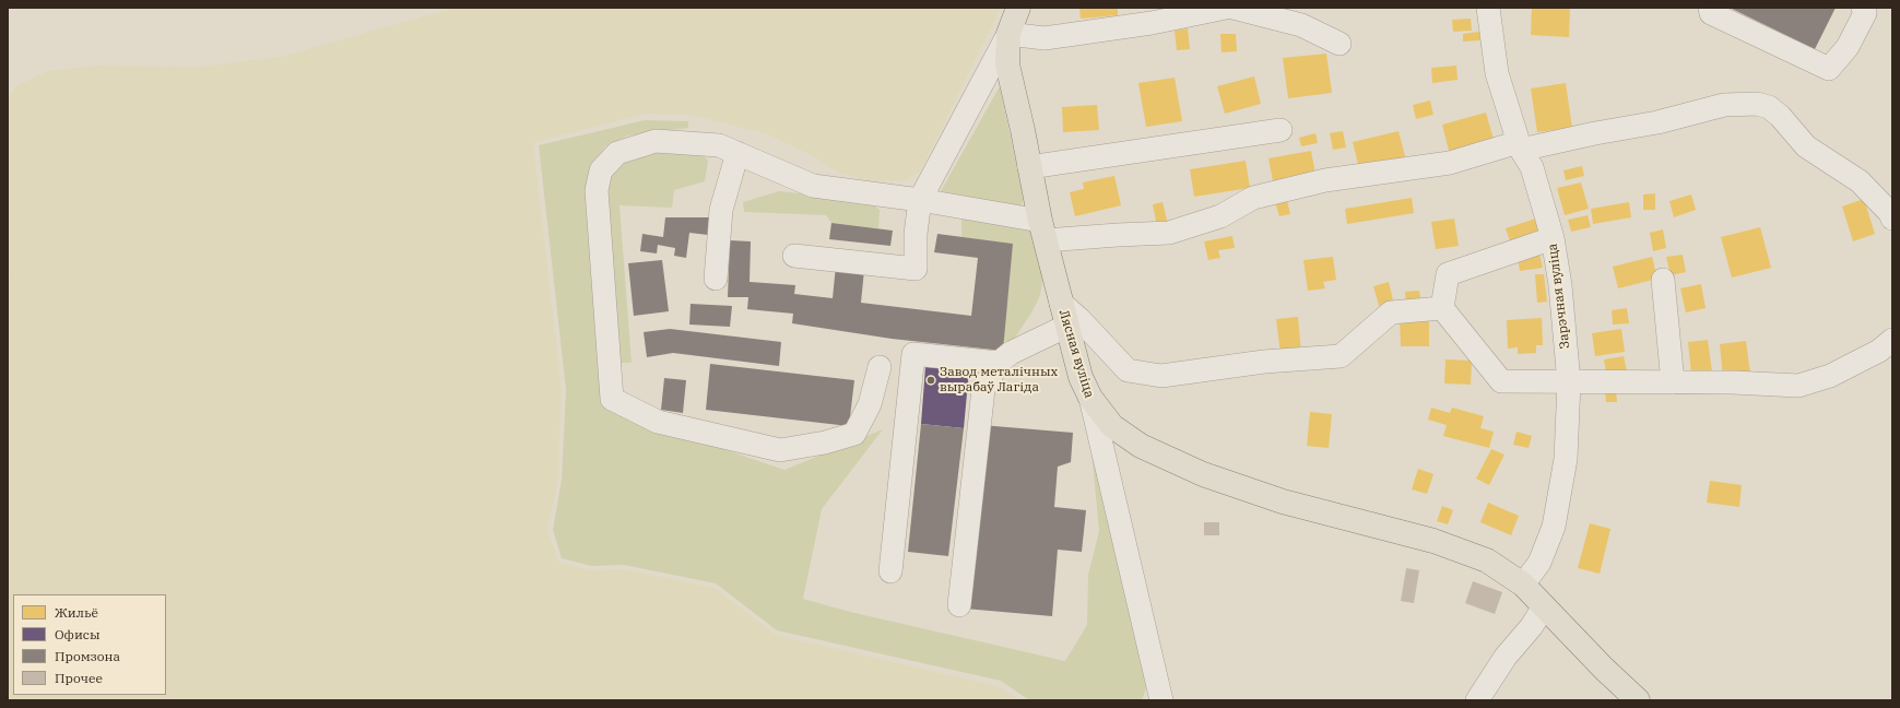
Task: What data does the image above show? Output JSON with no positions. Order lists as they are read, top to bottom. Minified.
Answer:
{"streets":{"main road":["Лясная вуліца"],"street":["Зарэчная вуліца"]},"places":["Завод металічных вырабаў Лагіда"],"legend":["Жильё","Офисы","Промзона","Прочее"]}
